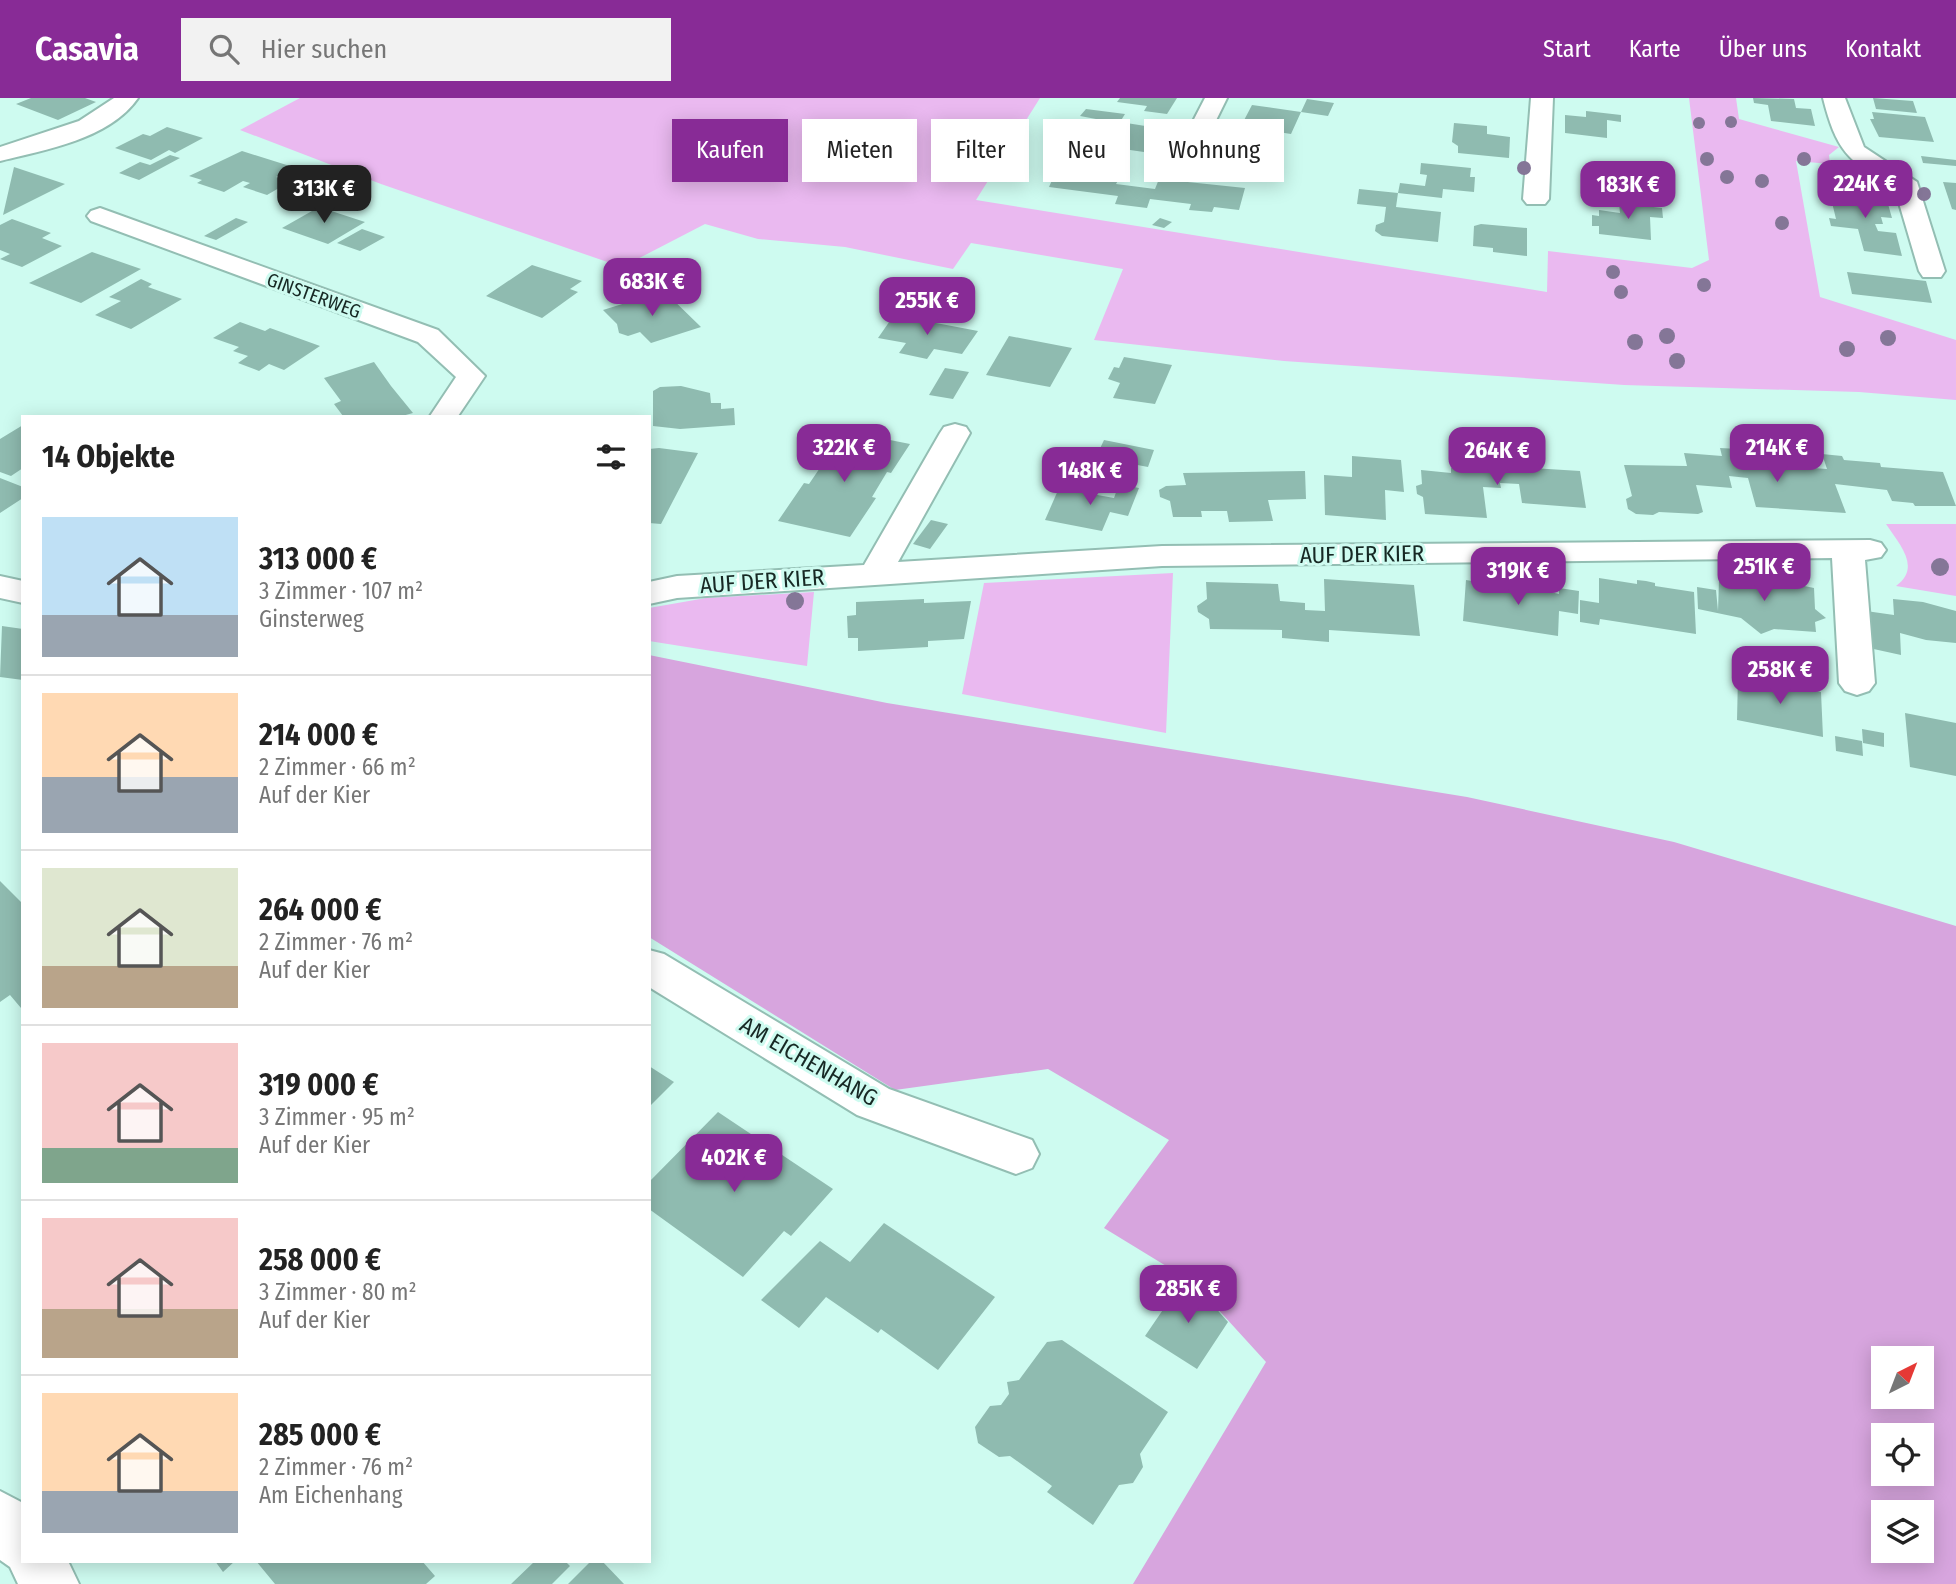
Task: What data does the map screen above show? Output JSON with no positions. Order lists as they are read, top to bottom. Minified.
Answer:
{"streets":{"street":["GINSTERWEG","AUF DER KIER","AM EICHENHANG"]},"north":"top right","page":{"header":"Casavia","search":"Hier suchen","nav":["Start","Karte","Über uns","Kontakt"],"chip":["Kaufen","Mieten","Filter","Neu","Wohnung"],"price":["224K €","183K €","313K €","683K €","255K €","322K €","214K €","264K €","148K €","251K €","319K €","258K €","402K €","285K €"],"heading":"14 Objekte","list":[{"name":"313 000 €","note":"3 Zimmer · 107 m² · Ginsterweg"},{"name":"214 000 €","note":"2 Zimmer · 66 m² · Auf der Kier"},{"name":"264 000 €","note":"2 Zimmer · 76 m² · Auf der Kier"},{"name":"319 000 €","note":"3 Zimmer · 95 m² · Auf der Kier"},{"name":"258 000 €","note":"3 Zimmer · 80 m² · Auf der Kier"},{"name":"285 000 €","note":"2 Zimmer · 76 m² · Am Eichenhang"}]}}
